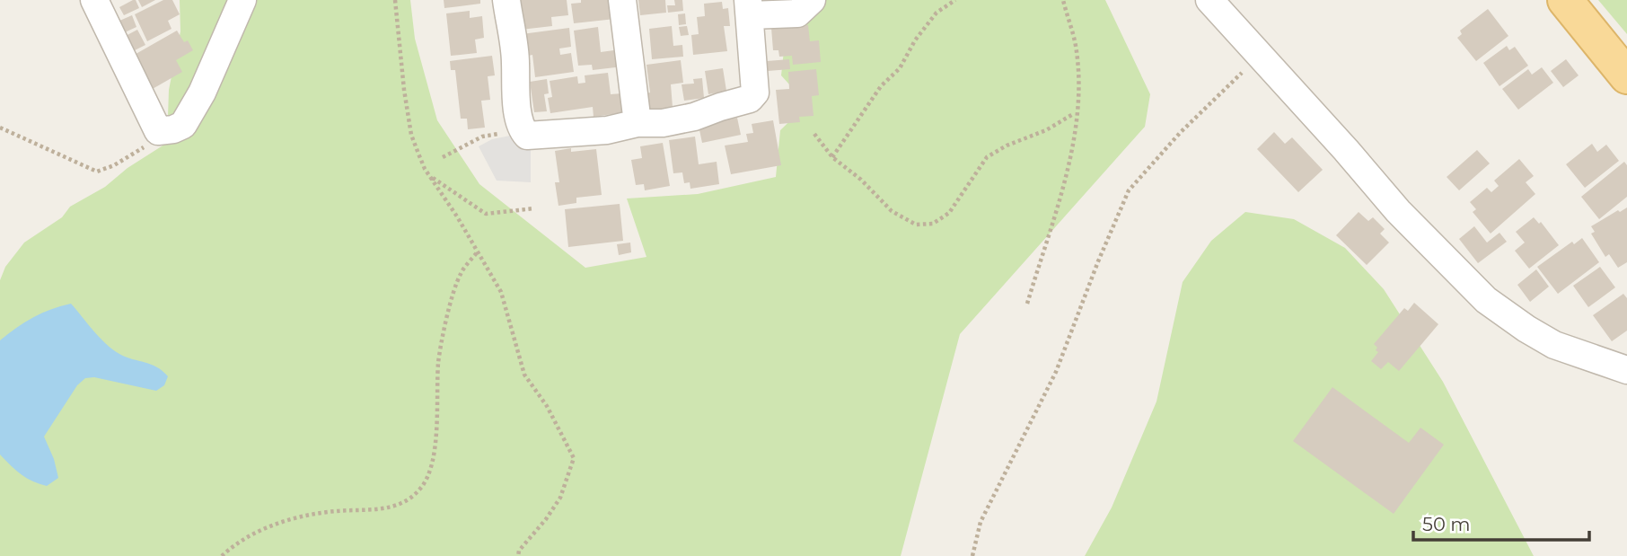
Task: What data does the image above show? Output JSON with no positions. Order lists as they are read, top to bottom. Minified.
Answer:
{"scale_bar":"50 m"}
